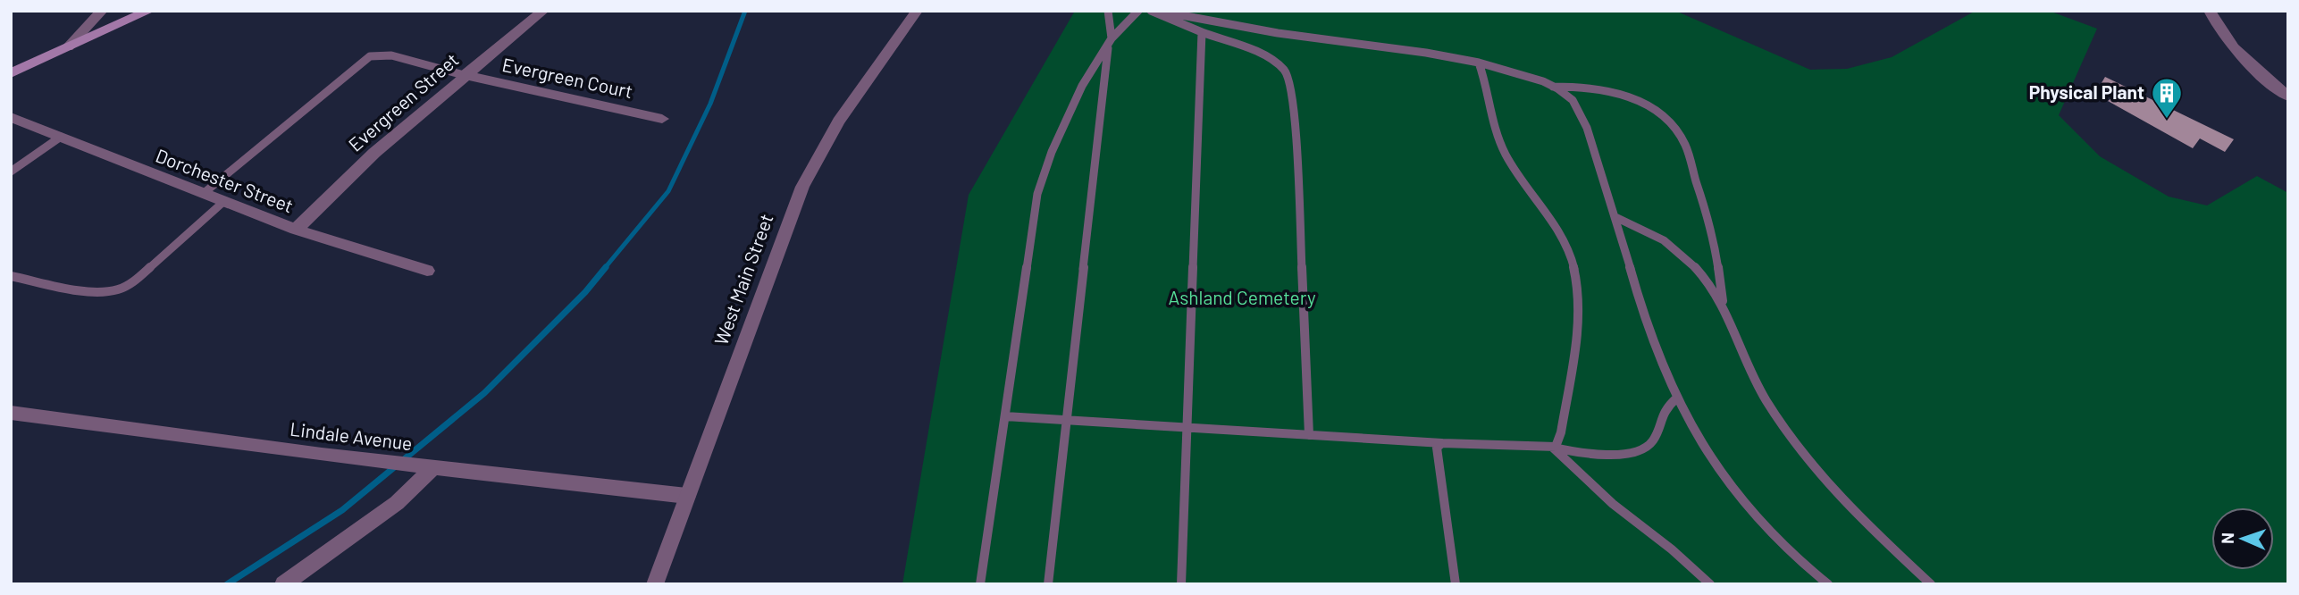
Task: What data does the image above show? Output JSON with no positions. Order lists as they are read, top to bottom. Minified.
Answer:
{"streets":{"street":["Evergreen Court","Evergreen Street","Dorchester Street","West Main Street","Lindale Avenue"]},"crossings":[["Evergreen Court","Evergreen Street"],["Evergreen Street","Dorchester Street"],["West Main Street","Lindale Avenue"]],"parks":["Ashland Cemetery"],"places":{"building":["Physical Plant"]},"north":"left"}
